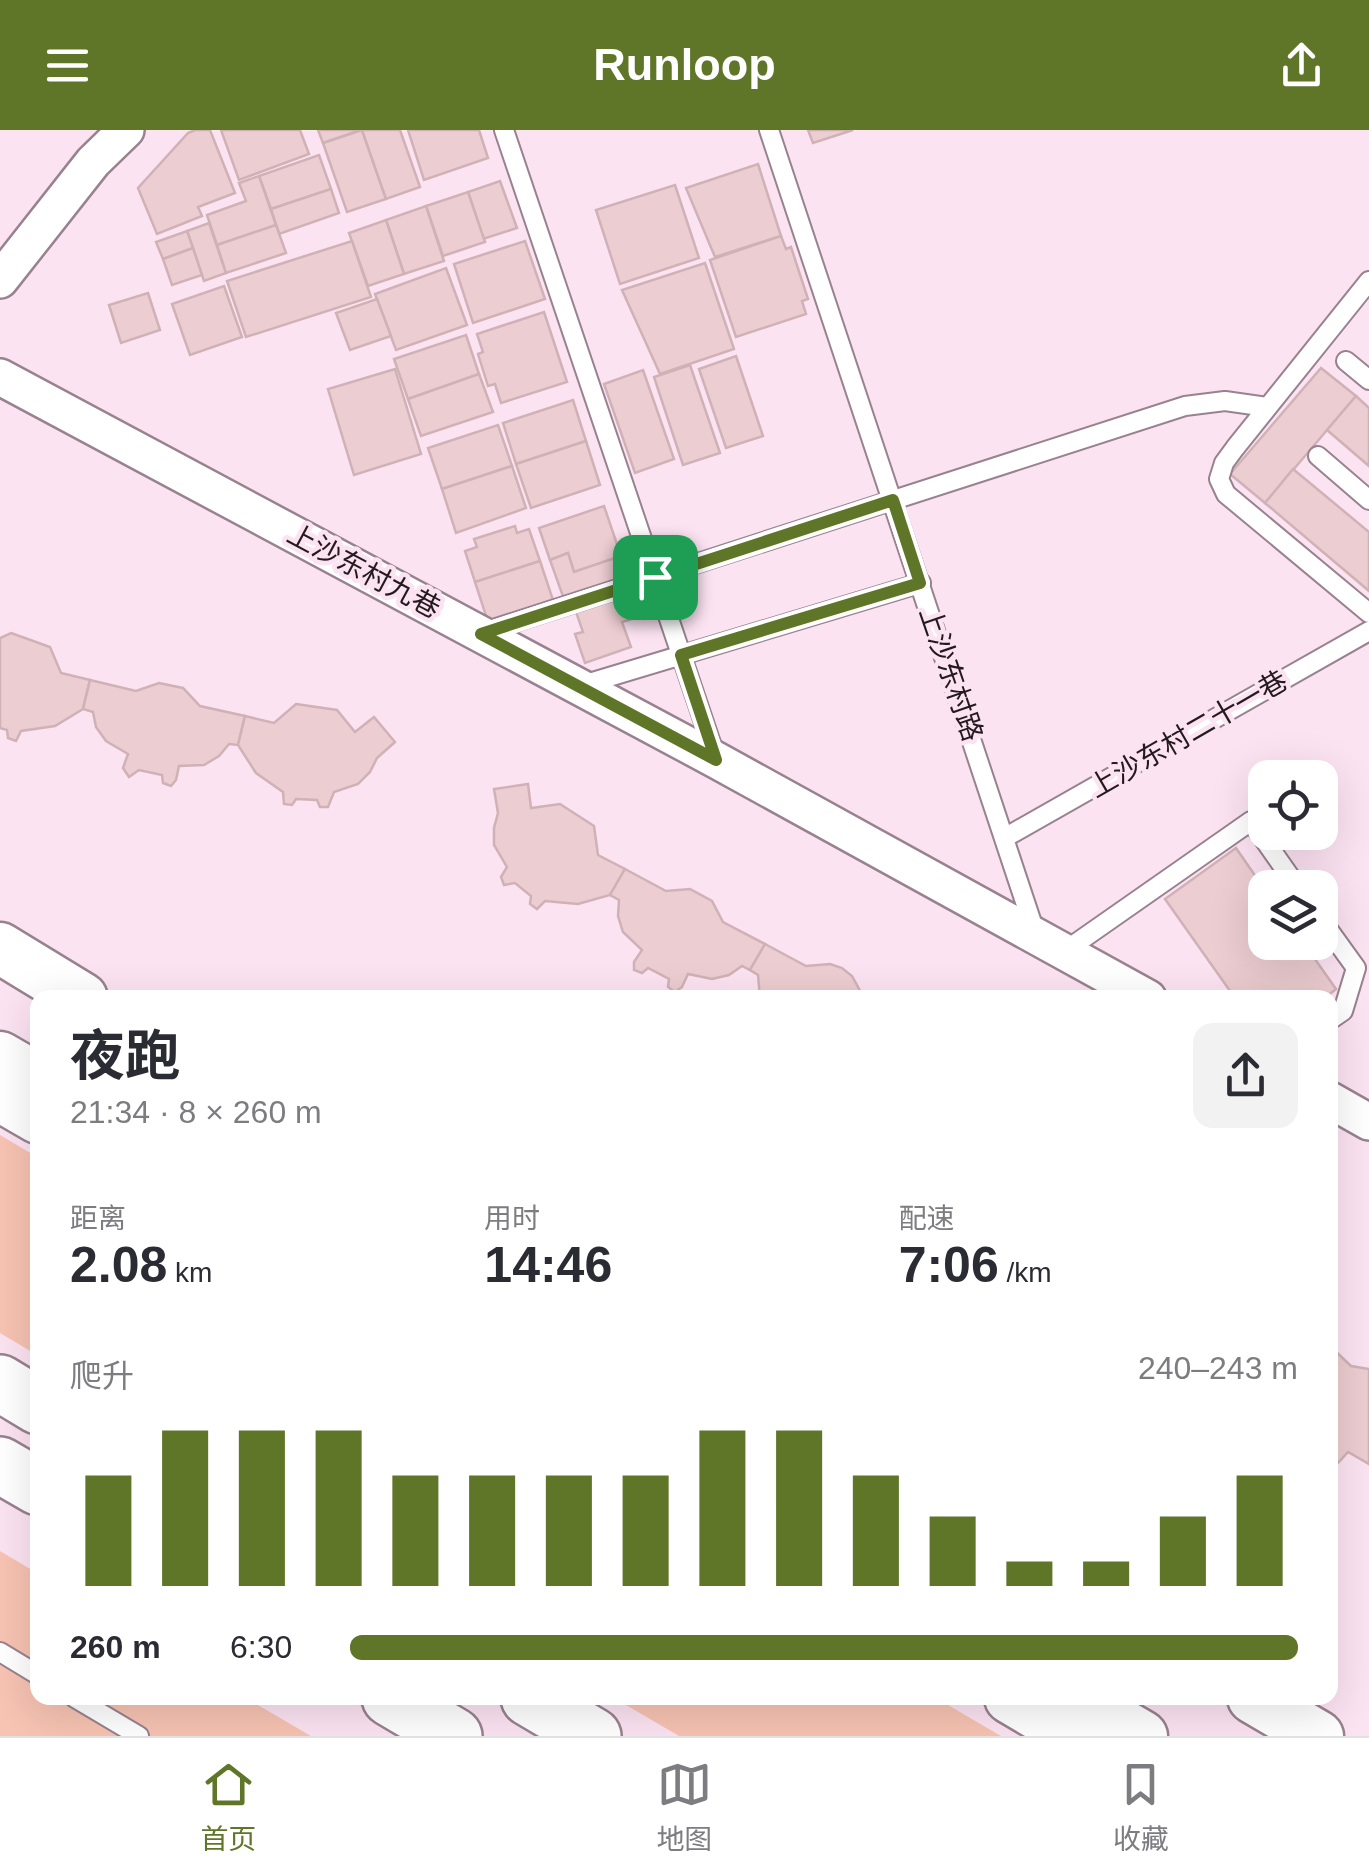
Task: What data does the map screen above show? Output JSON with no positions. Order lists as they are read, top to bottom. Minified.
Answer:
{"streets":{"street":["上沙东村九巷"],"lane":["上沙东村路","上沙东村二十一巷"]},"crossings":[["上沙东村九巷","上沙东村路"],["上沙东村路","上沙东村二十一巷"]],"page":{"header":"Runloop","heading":["夜跑","21:34 · 8 × 260 m"],"stats":[["距离","2.08 km"],["用时","14:46"],["配速","7:06 /km"]],"chart":["爬升","240–243 m"],"list":[{"name":"260 m","note":"6:30"}],"tabs":["首页","地图","收藏"]}}
